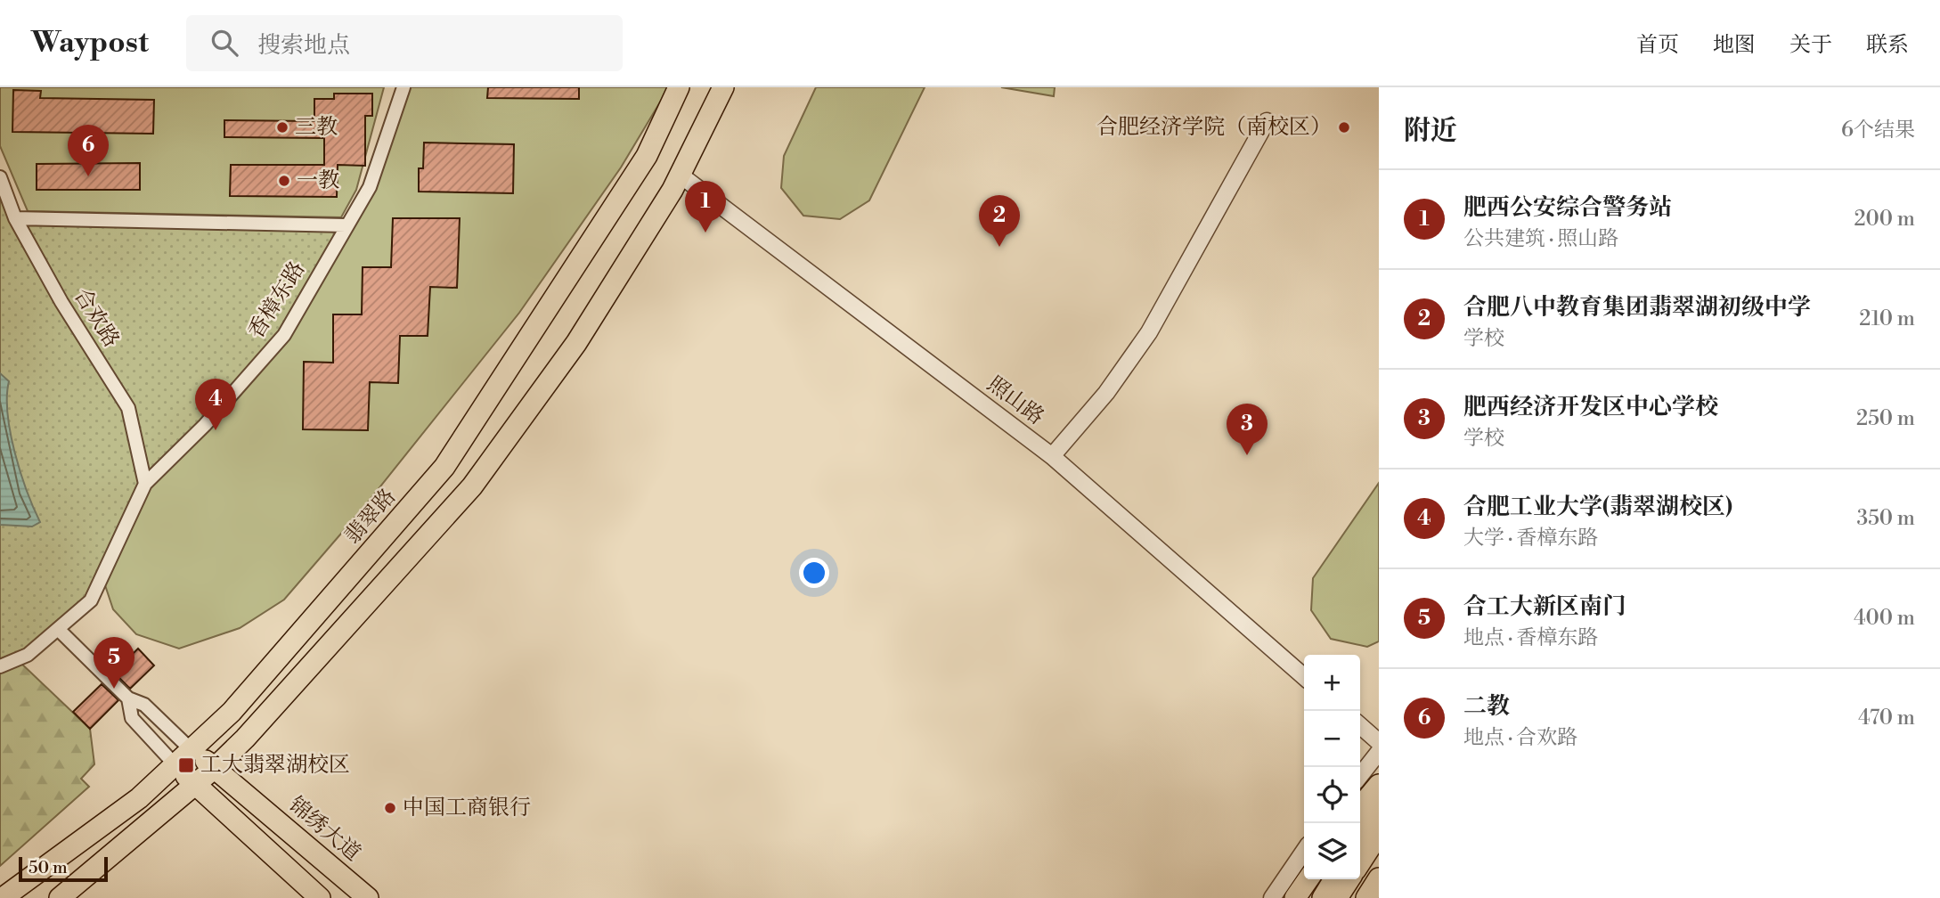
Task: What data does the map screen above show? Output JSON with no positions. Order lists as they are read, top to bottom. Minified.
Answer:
{"streets":{"main road":["翡翠路","锦绣大道"],"street":["香樟东路","合欢路","照山路"]},"crossings":[["香樟东路","合欢路"],["翡翠路","锦绣大道"]],"places":{"other":["三教","合肥经济学院（南校区）","一教","中国工商银行"],"transit":["工大翡翠湖校区"]},"scale_bar":"50 m","page":{"header":"Waypost","search":"搜索地点","nav":["首页","地图","关于","联系"],"heading":["附近","6个结果"],"pins":["6","1","2","4","3","5"],"list":[{"mark":"1","name":"肥西公安综合警务站","note":"公共建筑 · 照山路","value":"200 m"},{"mark":"2","name":"合肥八中教育集团翡翠湖初级中学","note":"学校","value":"210 m"},{"mark":"3","name":"肥西经济开发区中心学校","note":"学校","value":"250 m"},{"mark":"4","name":"合肥工业大学(翡翠湖校区)","note":"大学 · 香樟东路","value":"350 m"},{"mark":"5","name":"合工大新区南门","note":"地点 · 香樟东路","value":"400 m"},{"mark":"6","name":"二教","note":"地点 · 合欢路","value":"470 m"}],"map_buttons":["+","−"],"scale":"50 m"}}
